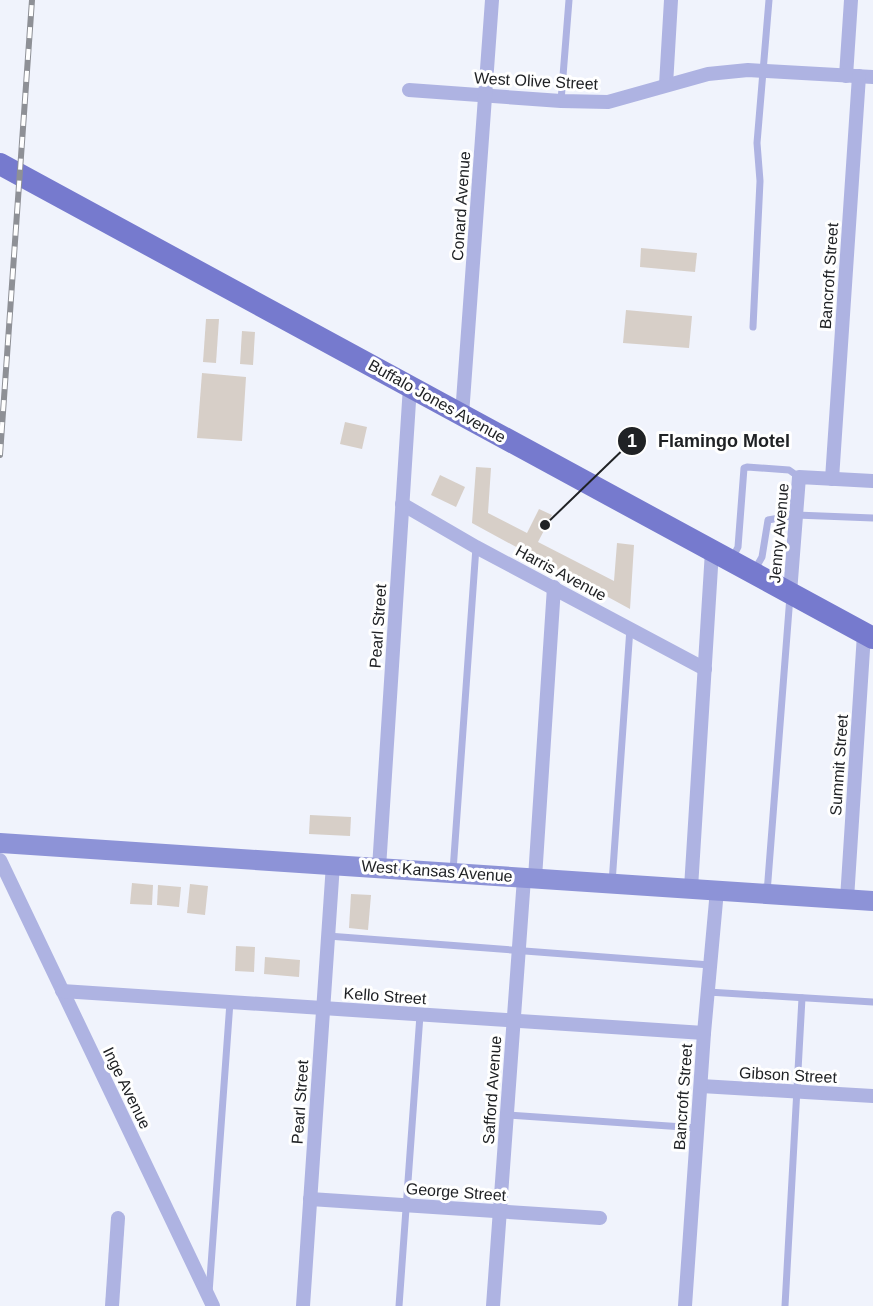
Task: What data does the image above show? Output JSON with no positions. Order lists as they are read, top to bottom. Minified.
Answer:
{"streets":{"main road":["Buffalo Jones Avenue"],"street":["West Olive Street","Conard Avenue","Bancroft Street","Jenny Avenue","Harris Avenue","Pearl Street","Summit Street","West Kansas Avenue","Kello Street","Gibson Street","Inge Avenue","Safford Avenue","George Street"]},"crossings":[["West Olive Street","Conard Avenue"],["West Olive Street","Bancroft Street"],["Conard Avenue","Buffalo Jones Avenue"],["Bancroft Street","Jenny Avenue"],["Bancroft Street","West Kansas Avenue"],["Bancroft Street","Kello Street"],["Bancroft Street","Gibson Street"],["Buffalo Jones Avenue","Jenny Avenue"],["Buffalo Jones Avenue","Pearl Street"],["Buffalo Jones Avenue","Summit Street"],["Harris Avenue","Pearl Street"],["Harris Avenue","Safford Avenue"],["Pearl Street","West Kansas Avenue"],["Pearl Street","Kello Street"],["Pearl Street","George Street"],["Summit Street","West Kansas Avenue"],["West Kansas Avenue","Safford Avenue"],["Kello Street","Inge Avenue"],["Kello Street","Safford Avenue"],["Safford Avenue","George Street"]],"places":["Flamingo Motel"]}
